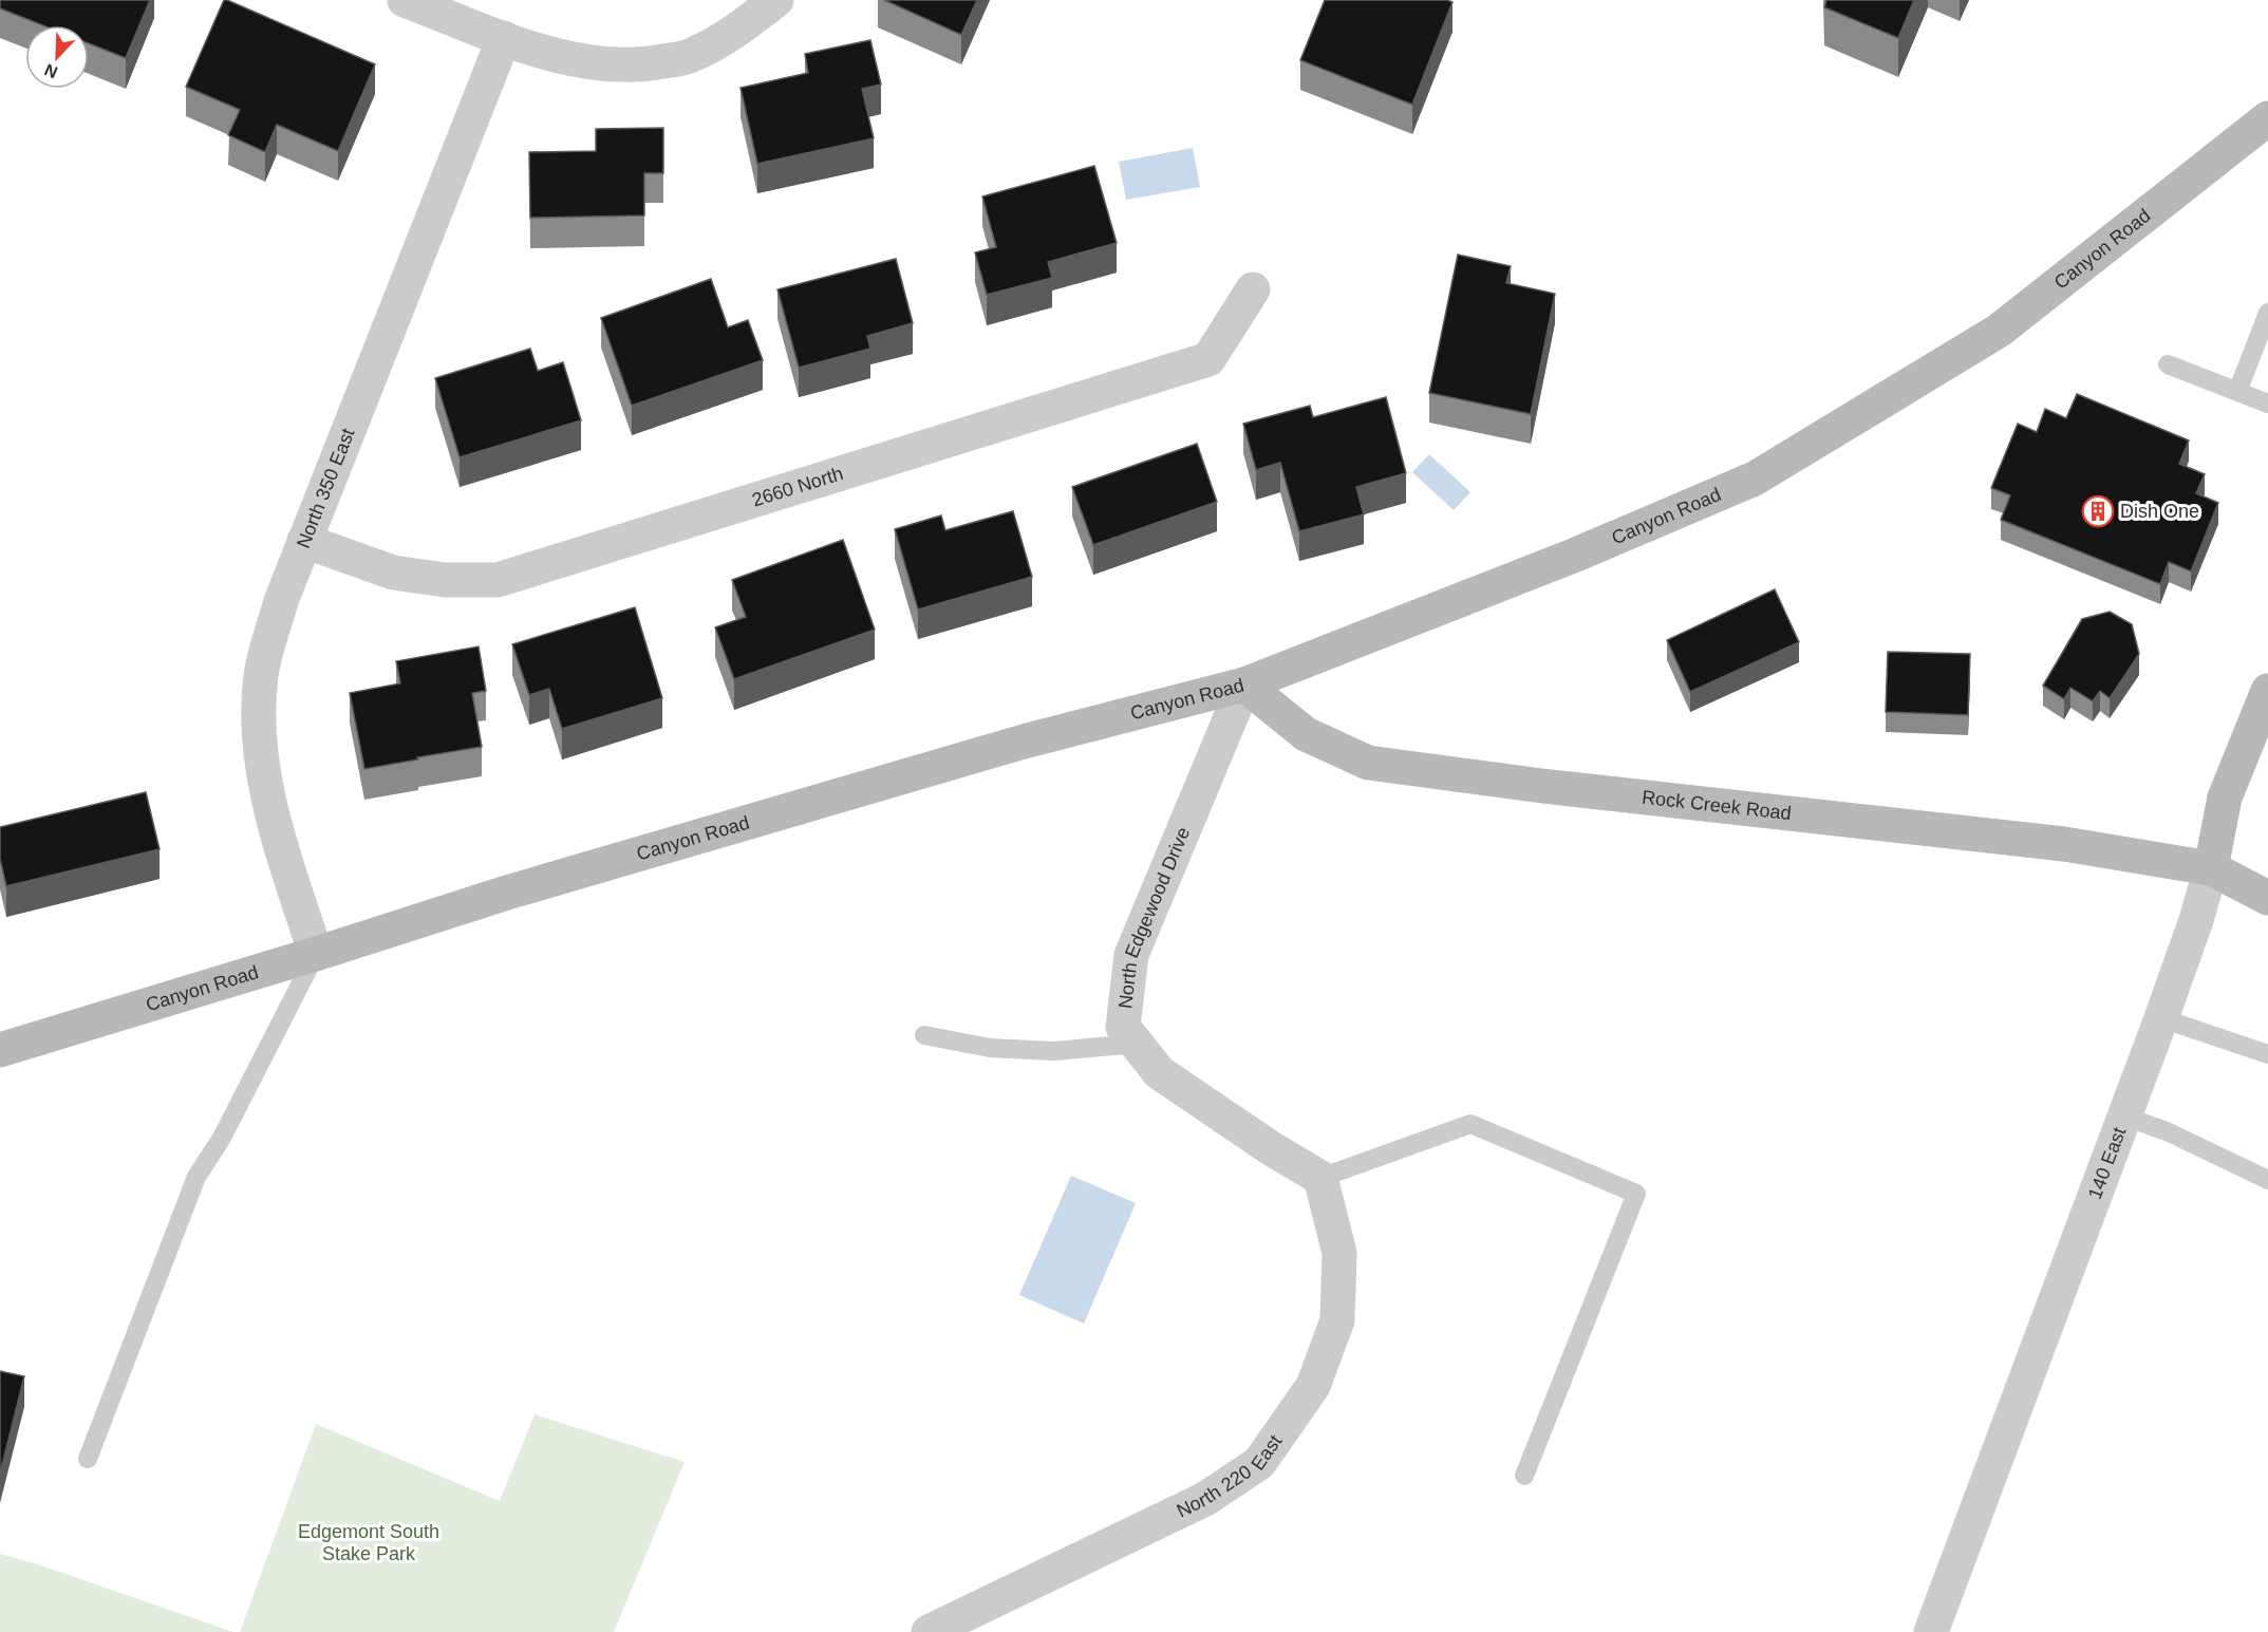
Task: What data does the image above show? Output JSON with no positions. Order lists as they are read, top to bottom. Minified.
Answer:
{"streets":{"main road":["Canyon Road","Rock Creek Road","140 East"],"street":["2660 North","North 350 East","North Edgewood Drive","North 220 East"]},"crossings":[["Canyon Road","North 350 East"],["Canyon Road","Rock Creek Road"],["Canyon Road","North Edgewood Drive"],["2660 North","North 350 East"],["Rock Creek Road","North Edgewood Drive"],["Rock Creek Road","140 East"],["North Edgewood Drive","North 220 East"]],"parks":["Edgemont South Stake Park"],"places":{"building":["Dish One"]},"north":"bottom left"}
